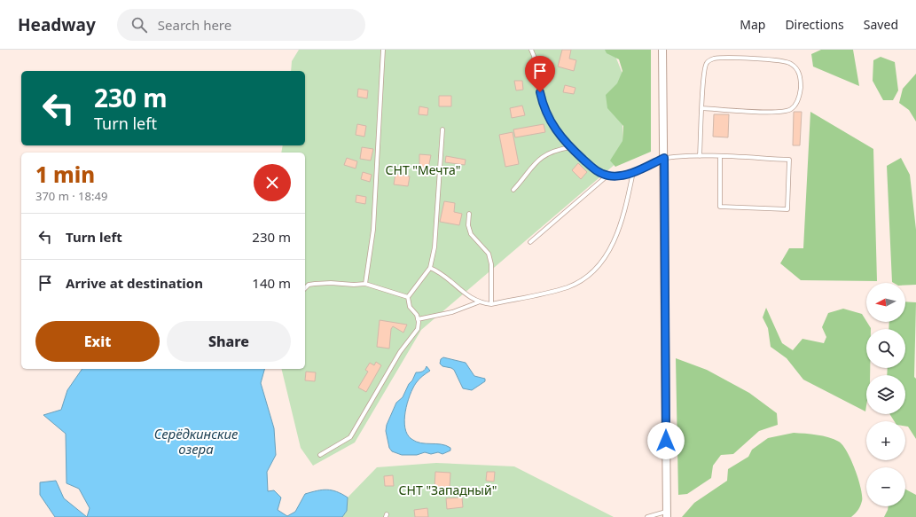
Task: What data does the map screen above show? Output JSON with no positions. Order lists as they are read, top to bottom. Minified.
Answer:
{"water":["Серёдкинские озера"],"parks":["СНТ \"Мечта\"","СНТ \"Западный\""],"north":"left","page":{"header":"Headway","search":"Search here","nav":["Map","Directions","Saved"],"turn":["230 m","Turn left"],"heading":["1 min","370 m · 18:49"],"list":[{"name":"Turn left","value":"230 m"},{"name":"Arrive at destination","value":"140 m"}],"map_buttons":["+","−"],"buttons":["Exit","Share"]}}
